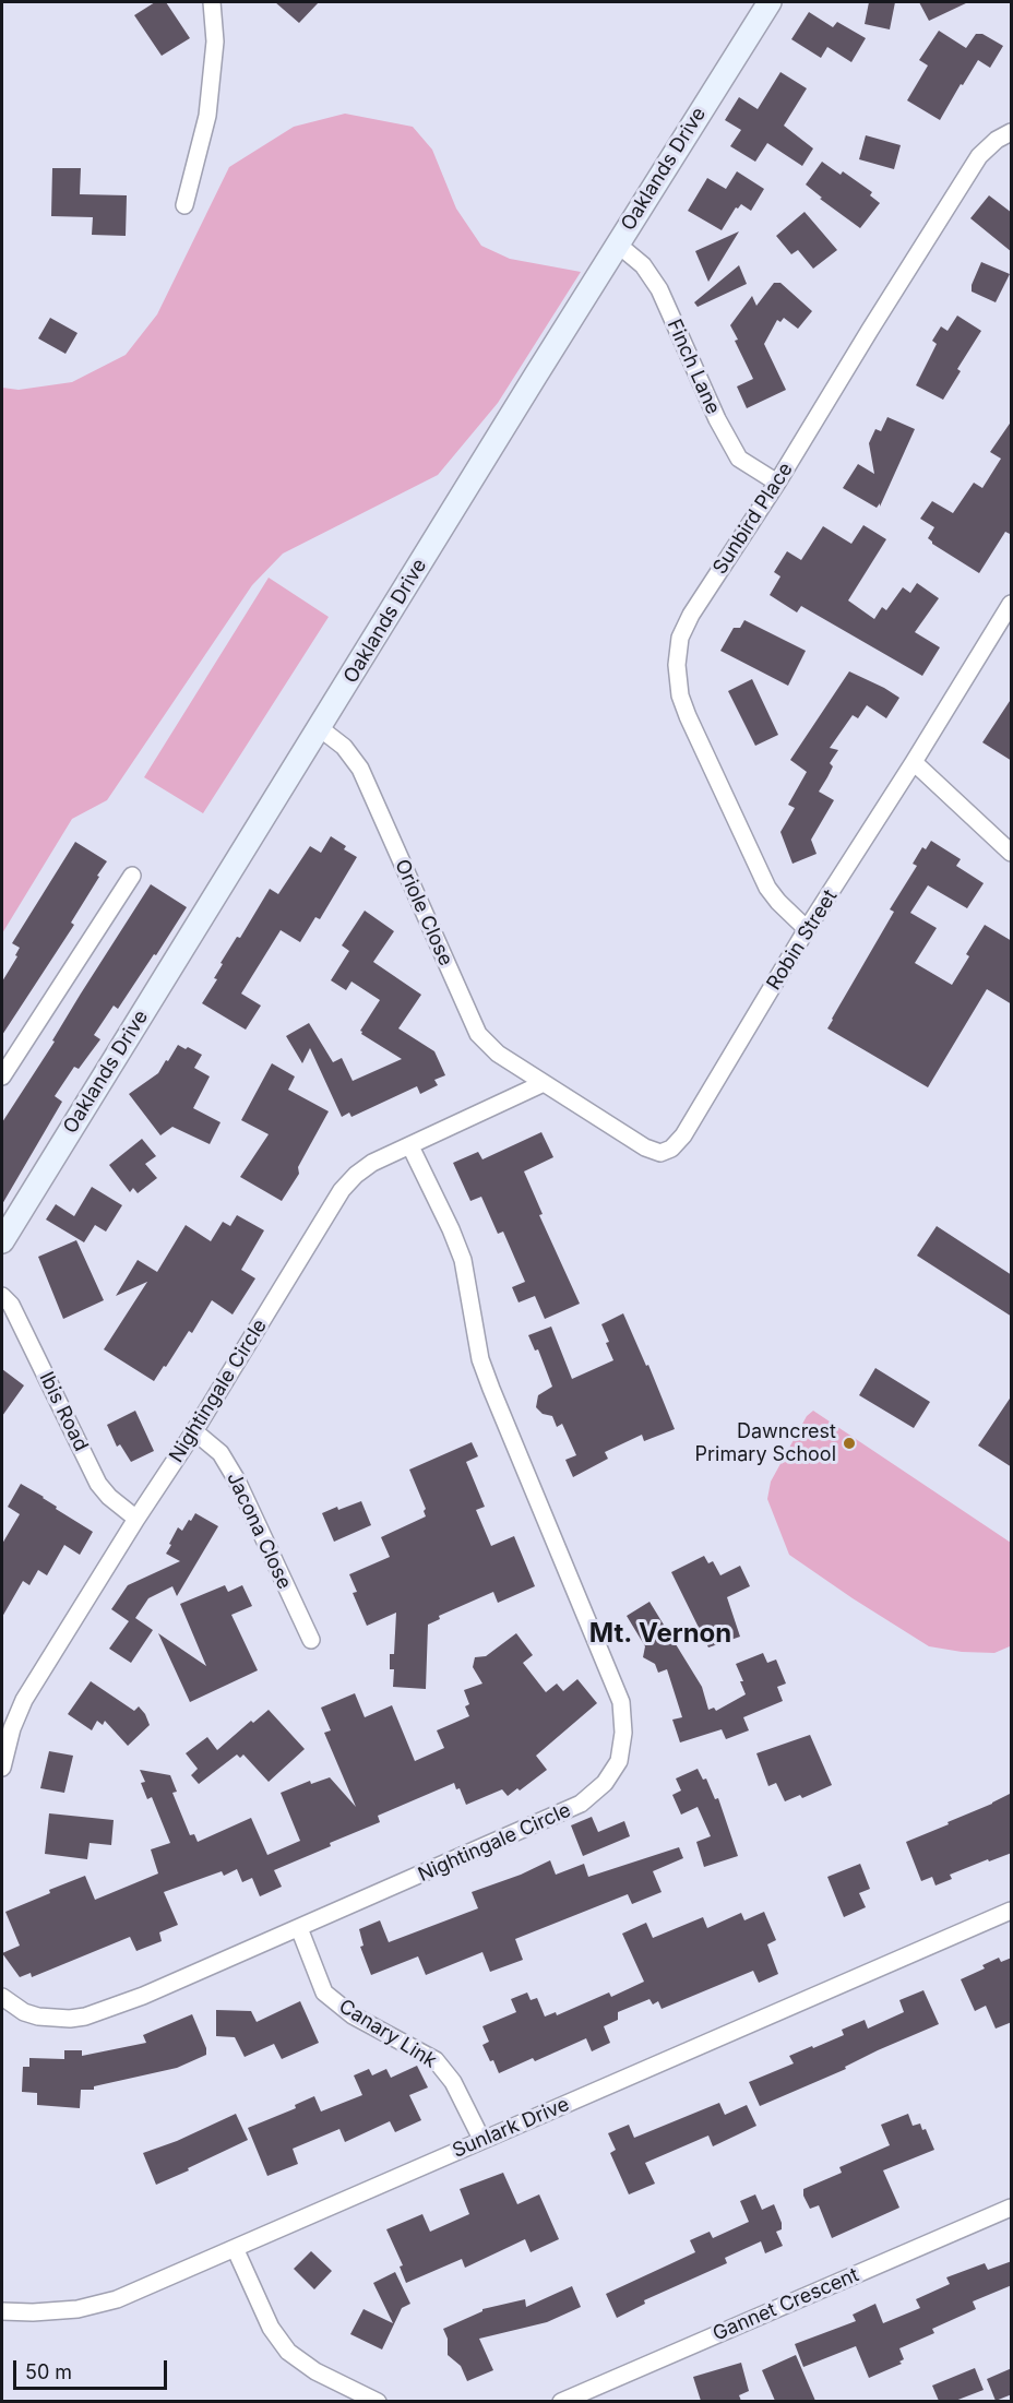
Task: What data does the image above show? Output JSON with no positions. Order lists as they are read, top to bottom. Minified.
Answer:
{"streets":{"street":["Oaklands Drive","Finch Lane","Sunbird Place","Oriole Close","Robin Street","Nightingale Circle","Ibis Road","Jacona Close","Canary Link","Sunlark Drive","Gannet Crescent"]},"crossings":[["Oaklands Drive","Finch Lane"],["Oaklands Drive","Oriole Close"],["Finch Lane","Sunbird Place"],["Sunbird Place","Robin Street"],["Oriole Close","Robin Street"],["Oriole Close","Nightingale Circle"],["Robin Street","Nightingale Circle"],["Nightingale Circle","Ibis Road"],["Nightingale Circle","Jacona Close"],["Nightingale Circle","Canary Link"],["Canary Link","Sunlark Drive"]],"districts":["Mt. Vernon"],"places":["Dawncrest Primary School"],"scale_bar":"50 m"}
